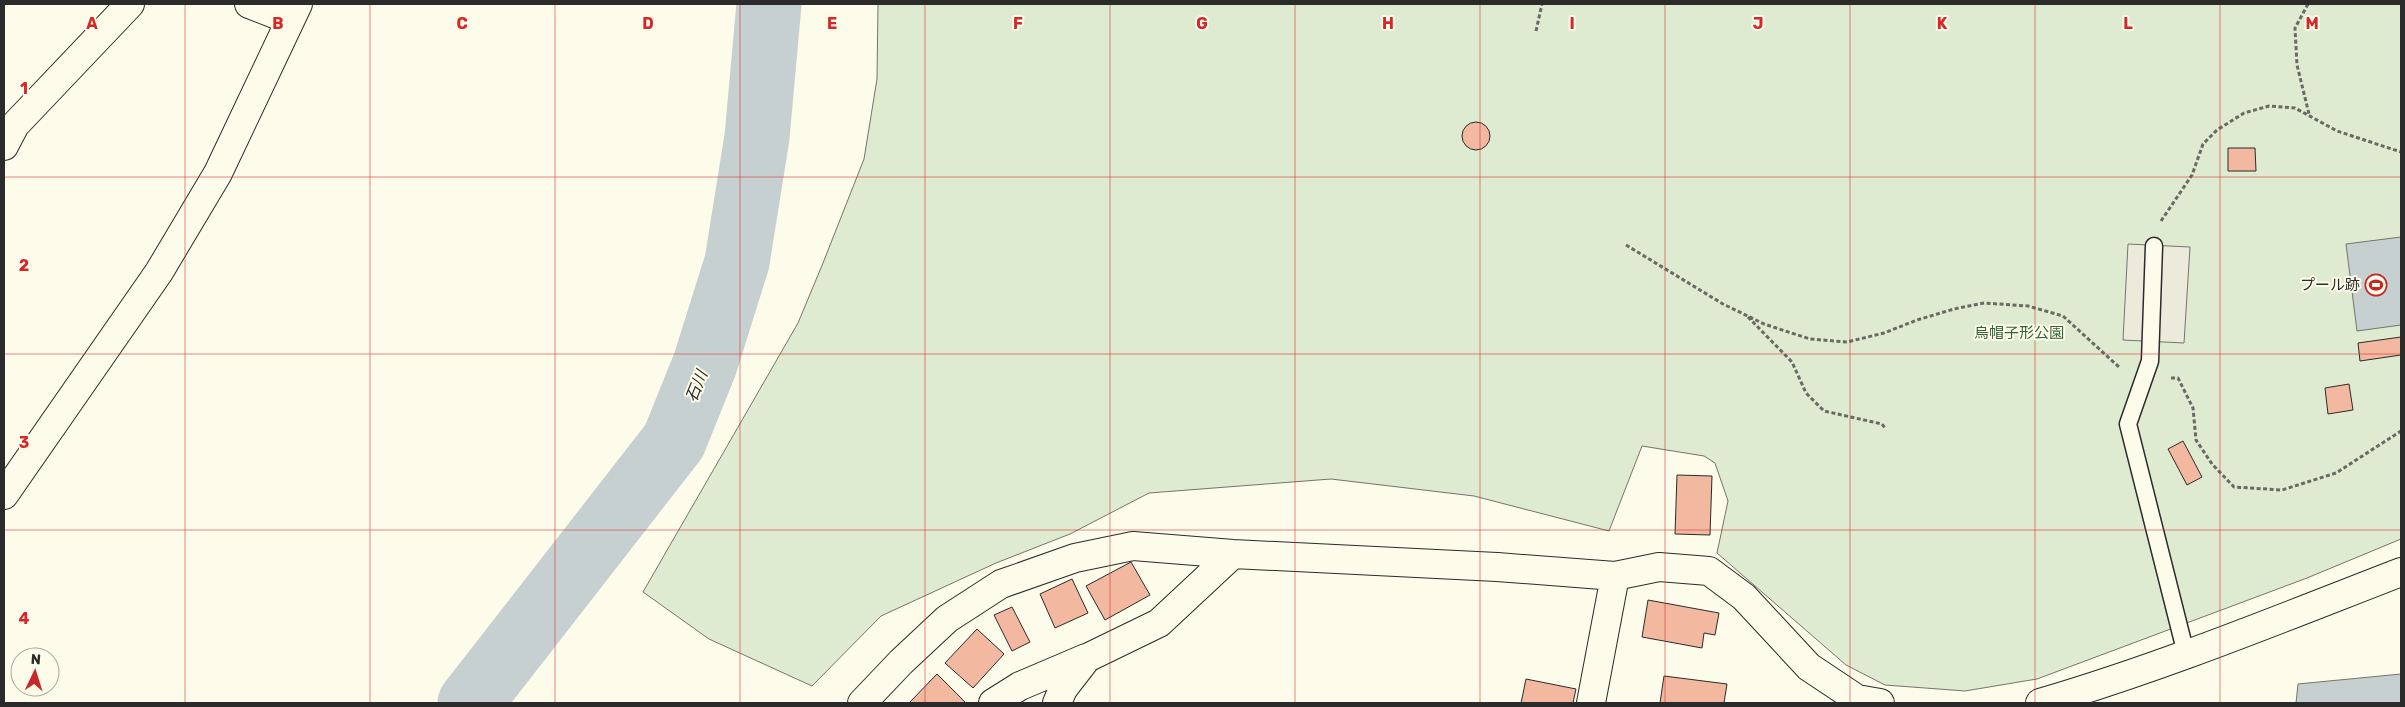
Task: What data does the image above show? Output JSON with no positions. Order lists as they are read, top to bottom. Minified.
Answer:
{"water":["石川"],"parks":["烏帽子形公園"],"places":{"sports":["プール跡"]},"north":"top","grid":{"columns":["A","B","C","D","E","F","G","H","I","J","K","L","M"],"rows":["1","2","3","4"]}}
